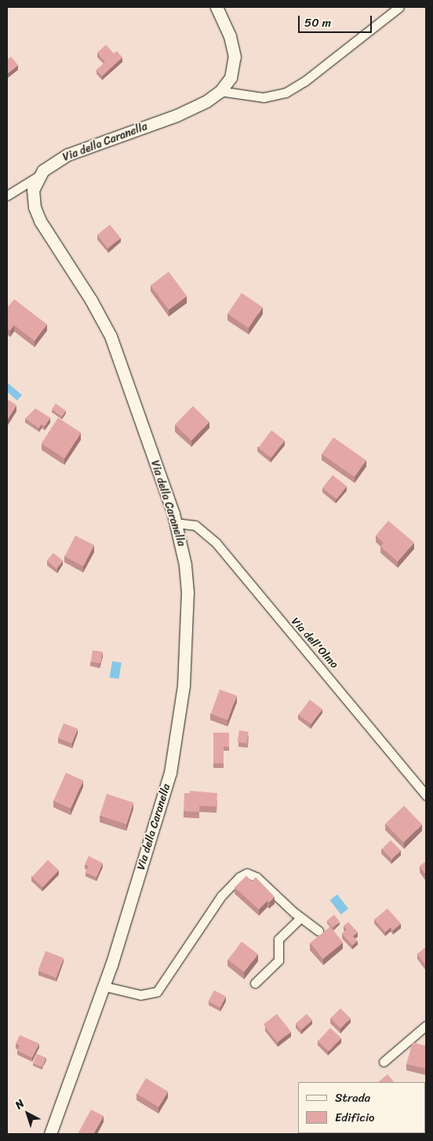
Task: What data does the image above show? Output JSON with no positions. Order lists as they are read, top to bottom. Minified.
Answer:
{"streets":{"main road":["Via della Caranella"],"street":["Via dell'Olmo"]},"crossings":[["Via della Caranella","Via dell'Olmo"]],"legend":["Strada","Edificio"],"scale_bar":"50 m","north":"top left"}
